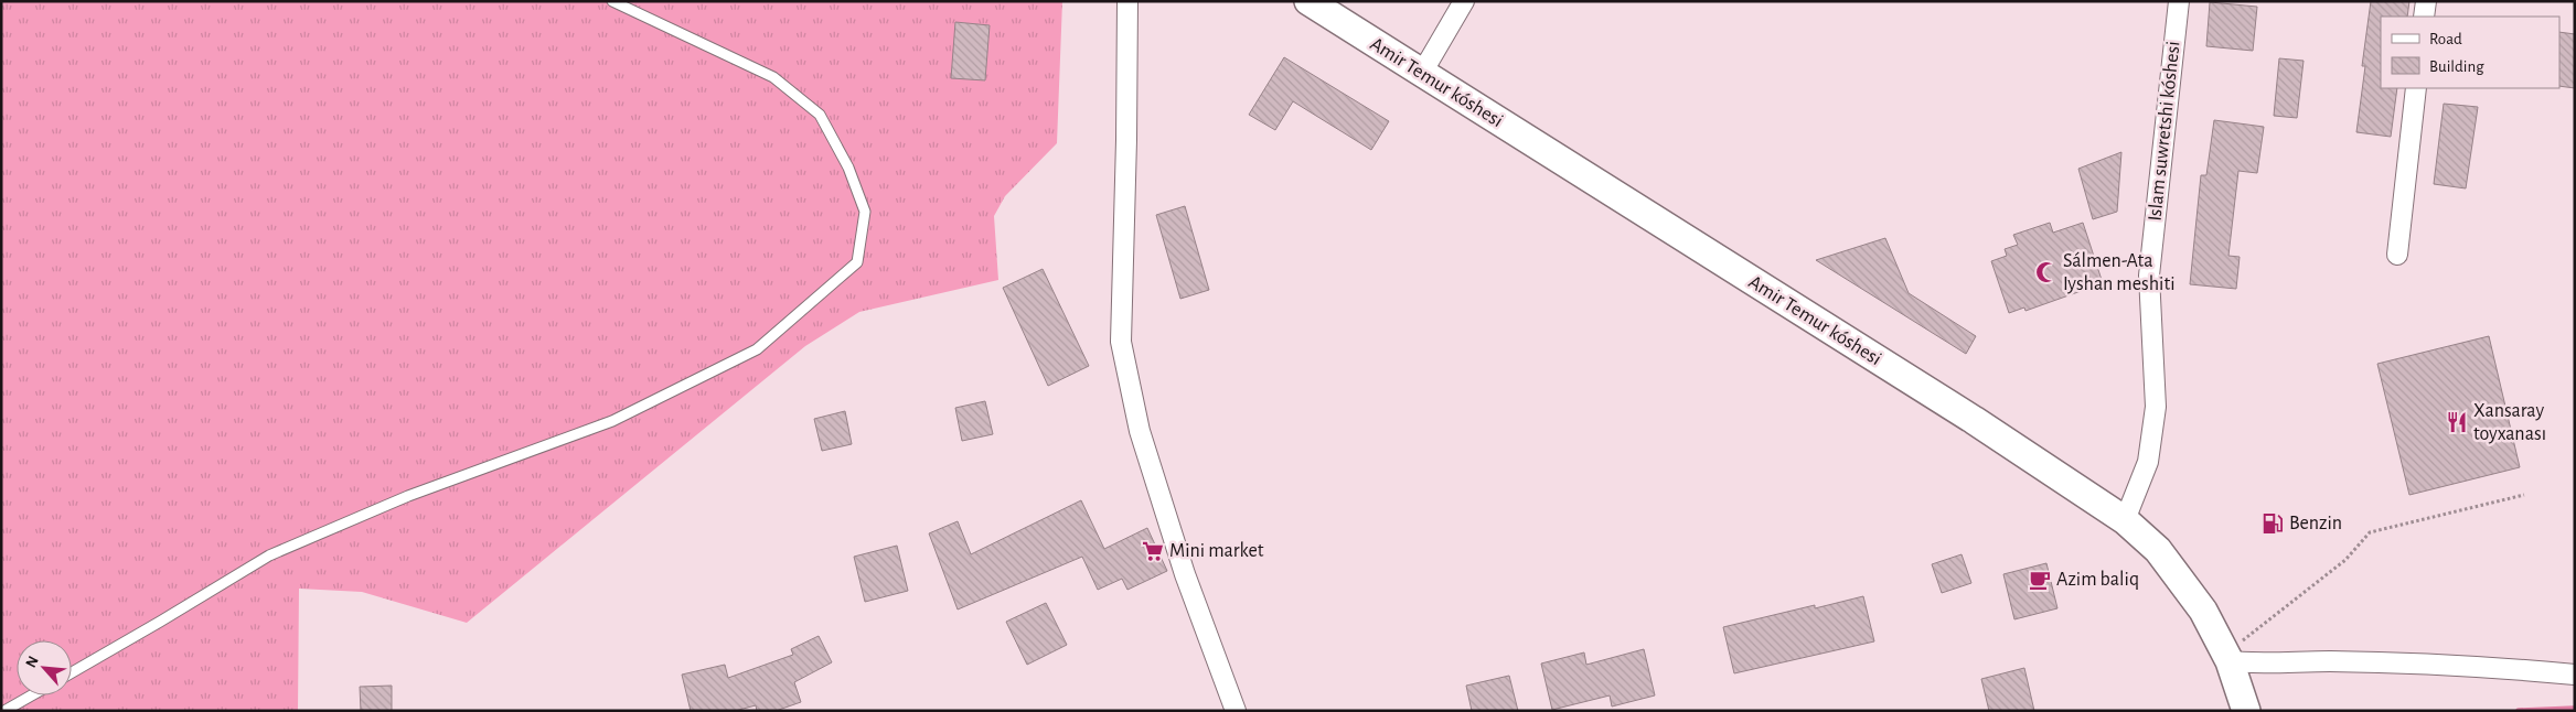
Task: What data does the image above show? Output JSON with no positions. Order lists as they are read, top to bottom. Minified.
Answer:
{"streets":{"street":["Amir Temur kóshesi","Islam suwretshi kóshesi"]},"crossings":[["Amir Temur kóshesi","Islam suwretshi kóshesi"]],"places":{"mosque":["Sálmen-Ata Iyshan meshiti"],"restaurant":["Xansaray toyxanası"],"fuel station":["Benzin"],"supermarket":["Mini market"],"cafe":["Azim baliq"]},"legend":["Road","Building"],"north":"top left"}
